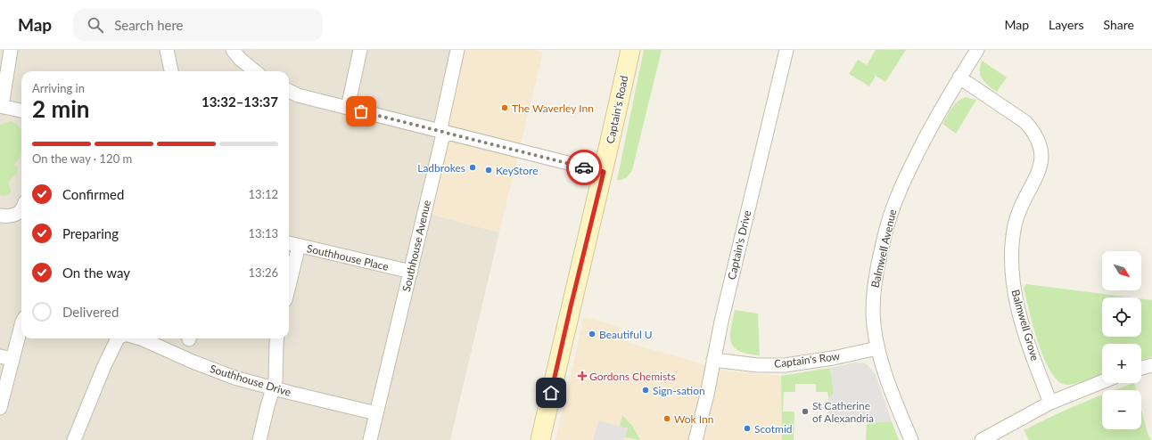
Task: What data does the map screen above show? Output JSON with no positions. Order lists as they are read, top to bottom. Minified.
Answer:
{"streets":{"main road":["Captain's Road"],"street":["Captain's Drive","Southhouse Avenue","Balmwell Avenue","Southhouse Place","Balmwell Grove","Captain's Row","Southhouse Drive"]},"crossings":[["Captain's Drive","Captain's Row"],["Southhouse Avenue","Southhouse Place"],["Southhouse Avenue","Southhouse Drive"],["Balmwell Avenue","Balmwell Grove"],["Balmwell Avenue","Captain's Row"]],"places":{"other":["The Waverley Inn","Ladbrokes","KeyStore","Beautiful U","Sign-sation","St Catherine of Alexandria","Wok Inn","Scotmid"],"health":["Gordons Chemists"]},"north":"bottom right","page":{"header":"Map","search":"Search here","nav":["Map","Layers","Share"],"heading":["2 min","Arriving in","13:32–13:37"],"bar":"On the way · 120 m","list":[["Confirmed","13:12"],["Preparing","13:13"],["On the way","13:26"],"Delivered"],"map_buttons":["+","−"]}}
